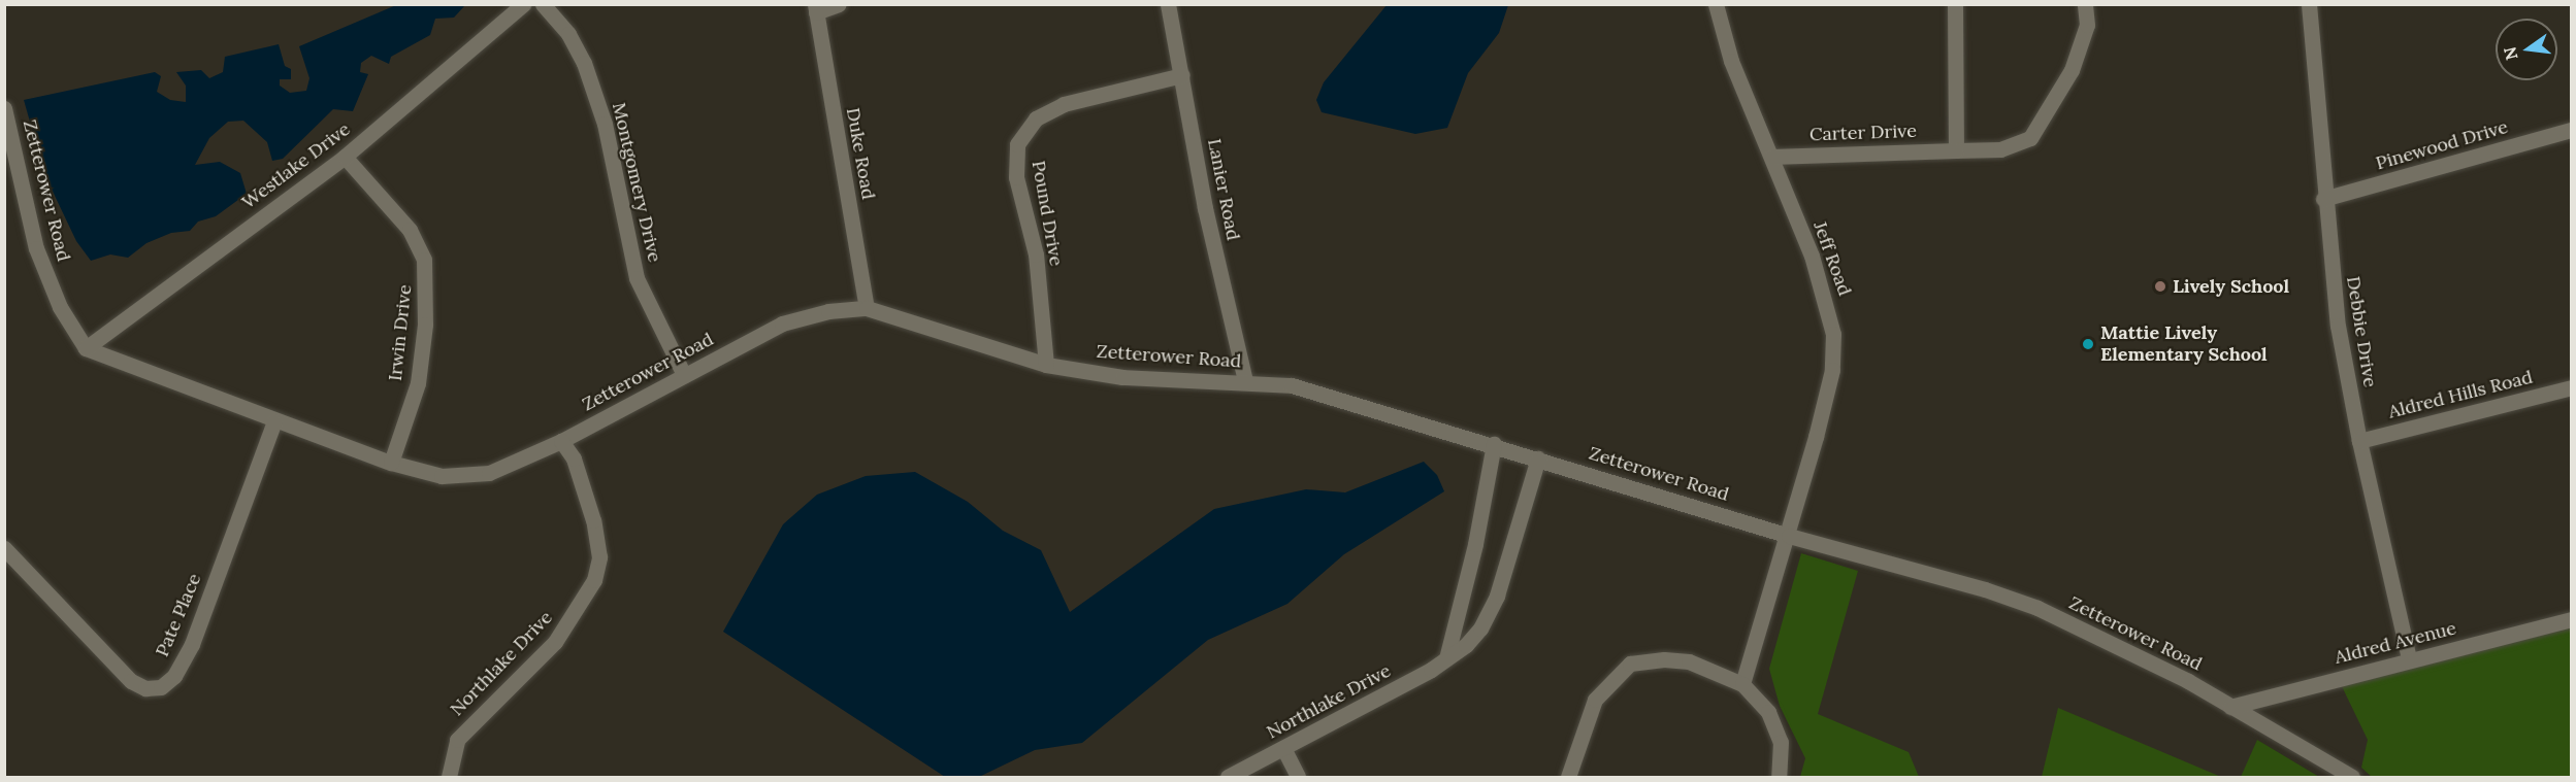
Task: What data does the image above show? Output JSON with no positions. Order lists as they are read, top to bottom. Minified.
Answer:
{"streets":{"street":["Carter Drive","Pinewood Drive","Duke Road","Westlake Drive","Montgomery Drive","Lanier Road","Zetterower Road","Pound Drive","Jeff Road","Debbie Drive","Irwin Drive","Aldred Hills Road","Pate Place","Aldred Avenue","Northlake Drive"]},"crossings":[["Carter Drive","Jeff Road"],["Pinewood Drive","Debbie Drive"],["Duke Road","Zetterower Road"],["Westlake Drive","Zetterower Road"],["Westlake Drive","Irwin Drive"],["Montgomery Drive","Zetterower Road"],["Lanier Road","Zetterower Road"],["Lanier Road","Pound Drive"],["Zetterower Road","Pound Drive"],["Zetterower Road","Jeff Road"],["Zetterower Road","Irwin Drive"],["Zetterower Road","Pate Place"],["Zetterower Road","Aldred Avenue"],["Zetterower Road","Northlake Drive"],["Debbie Drive","Aldred Hills Road"],["Debbie Drive","Aldred Avenue"]],"places":["Lively School","Mattie Lively Elementary School"],"north":"left"}
